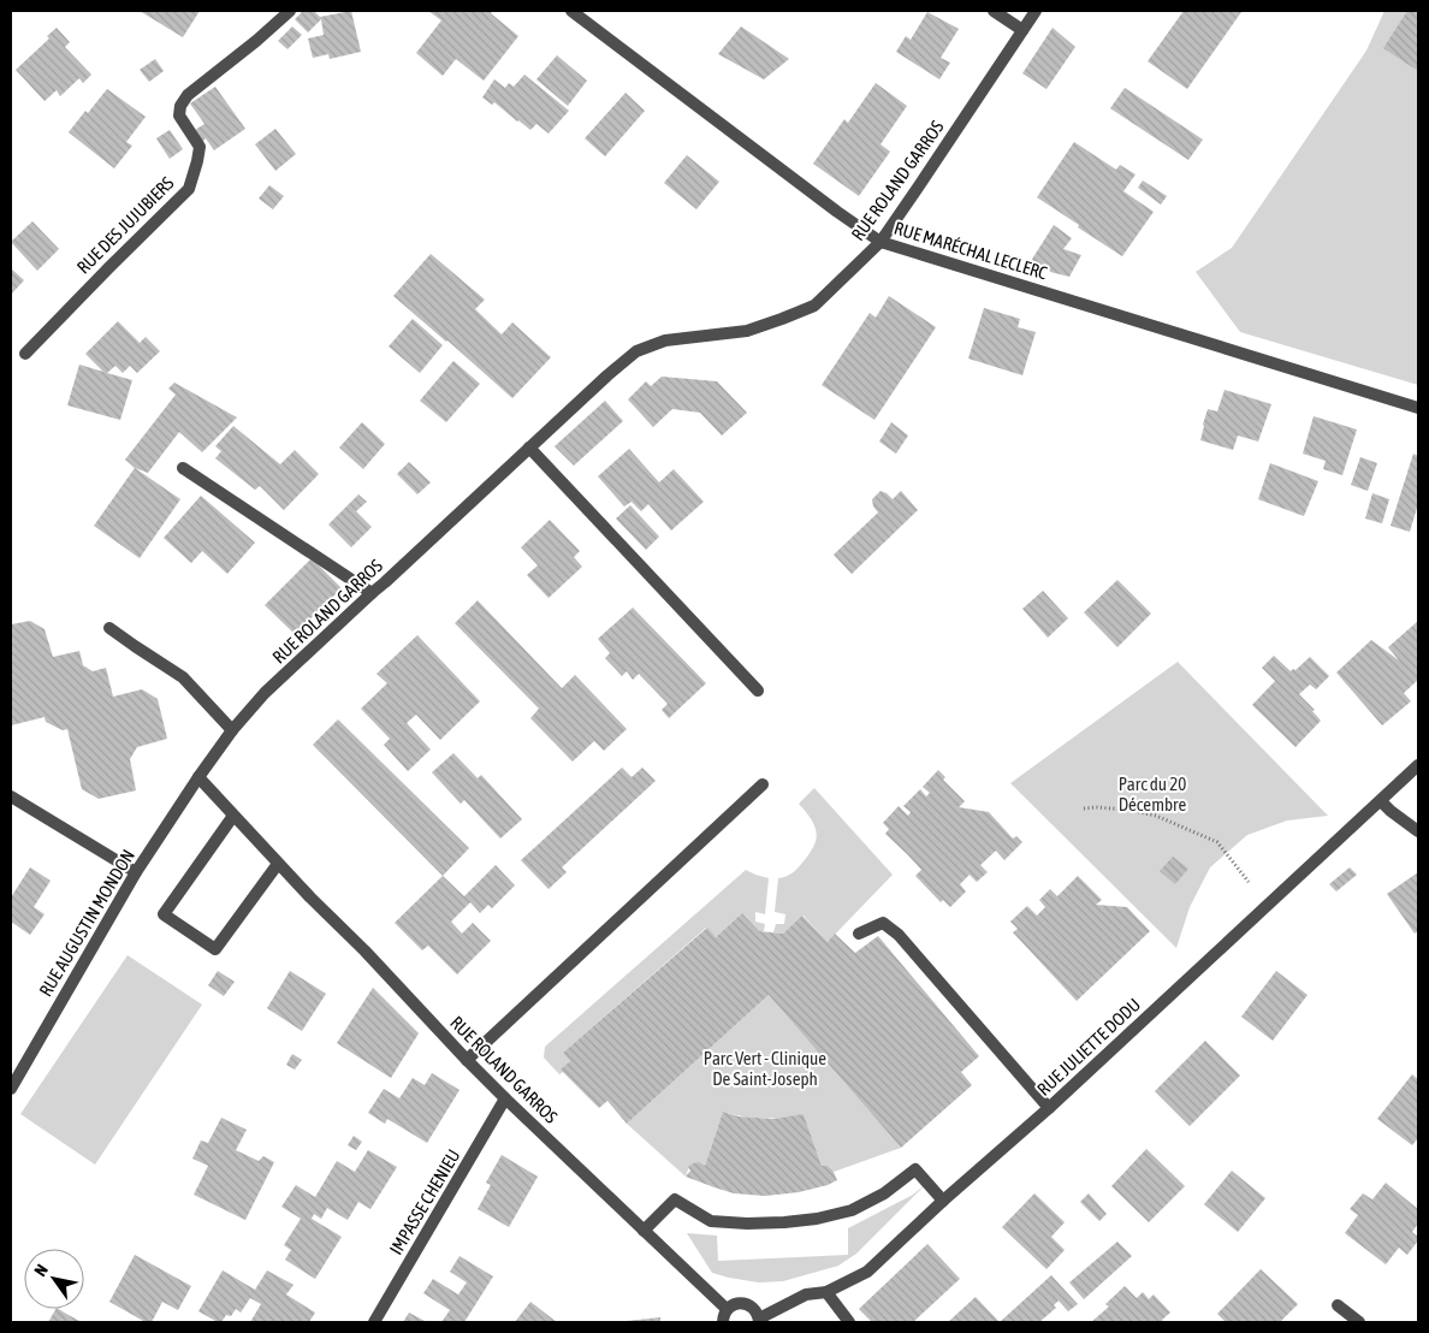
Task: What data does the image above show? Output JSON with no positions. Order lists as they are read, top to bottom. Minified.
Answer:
{"streets":{"street":["RUE ROLAND GARROS","RUE DES JUJUBIERS","RUE MARÉCHAL LECLERC","RUE AUGUSTIN MONDON","RUE JULIETTE DODU","IMPASSE CHENIEU"]},"crossings":[["RUE ROLAND GARROS","RUE MARÉCHAL LECLERC"],["RUE ROLAND GARROS","RUE AUGUSTIN MONDON"],["RUE ROLAND GARROS","IMPASSE CHENIEU"]],"parks":["Parc du 20 Décembre","Parc Vert - Clinique De Saint-Joseph"],"north":"top left"}
